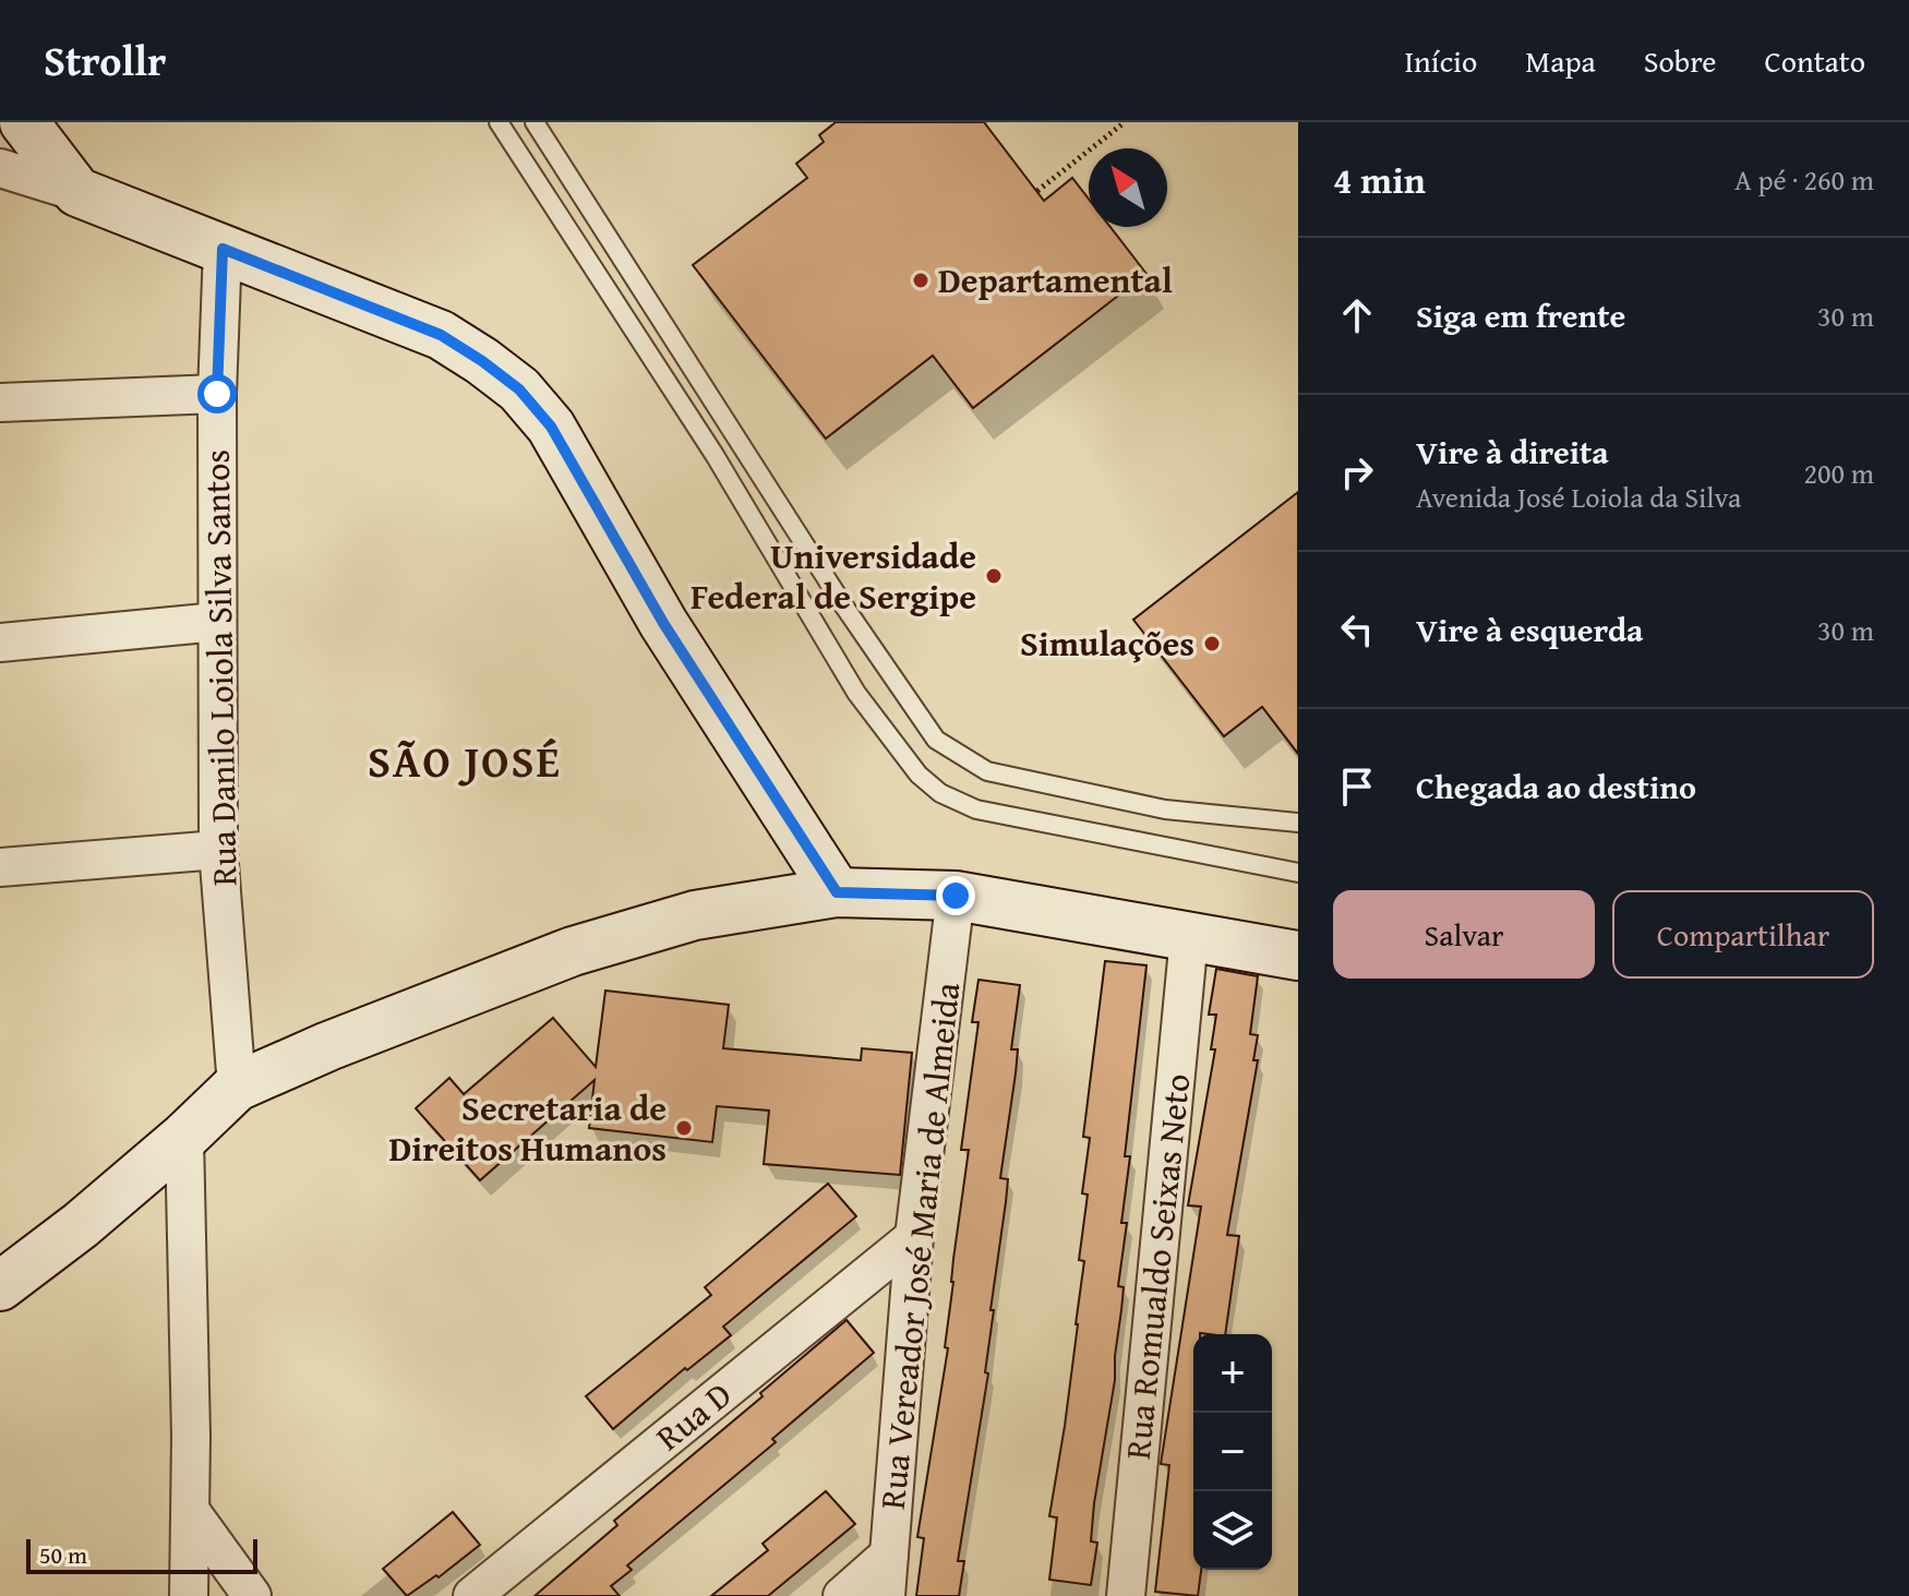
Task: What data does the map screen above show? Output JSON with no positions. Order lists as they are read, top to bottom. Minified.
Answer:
{"streets":{"street":["Rua Danilo Loiola Silva Santos","Rua Vereador José Maria de Almeida","Rua Romualdo Seixas Neto","Rua D"]},"crossings":[["Rua Vereador José Maria de Almeida","Rua D"]],"districts":["SÃO JOSÉ"],"places":["Departamental","Universidade Federal de Sergipe","Simulações","Secretaria de Direitos Humanos"],"scale_bar":"50 m","north":"top left","page":{"header":"Strollr","nav":["Início","Mapa","Sobre","Contato"],"heading":["4 min","A pé · 260 m"],"list":[["Siga em frente","30 m"],["Vire à direita","Avenida José Loiola da Silva","200 m"],["Vire à esquerda","30 m"],"Chegada ao destino"],"buttons":["Salvar","Compartilhar"],"map_buttons":["+","−"],"scale":"50 m"}}
